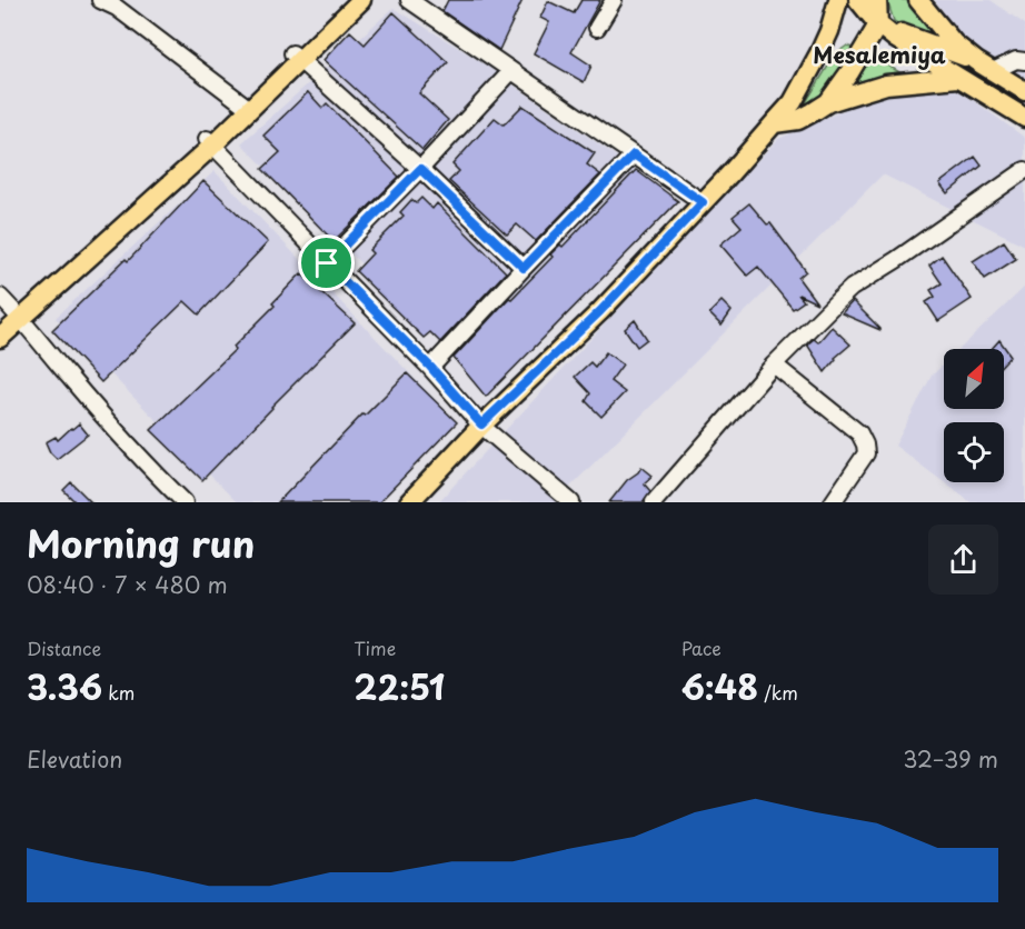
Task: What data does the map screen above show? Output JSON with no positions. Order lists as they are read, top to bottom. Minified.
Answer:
{"districts":["Mesalemiya"],"north":"top right","page":{"heading":["Morning run","08:40 · 7 × 480 m"],"stats":[["Distance","3.36 km"],["Time","22:51"],["Pace","6:48 /km"]],"chart":["Elevation","32–39 m"]}}
